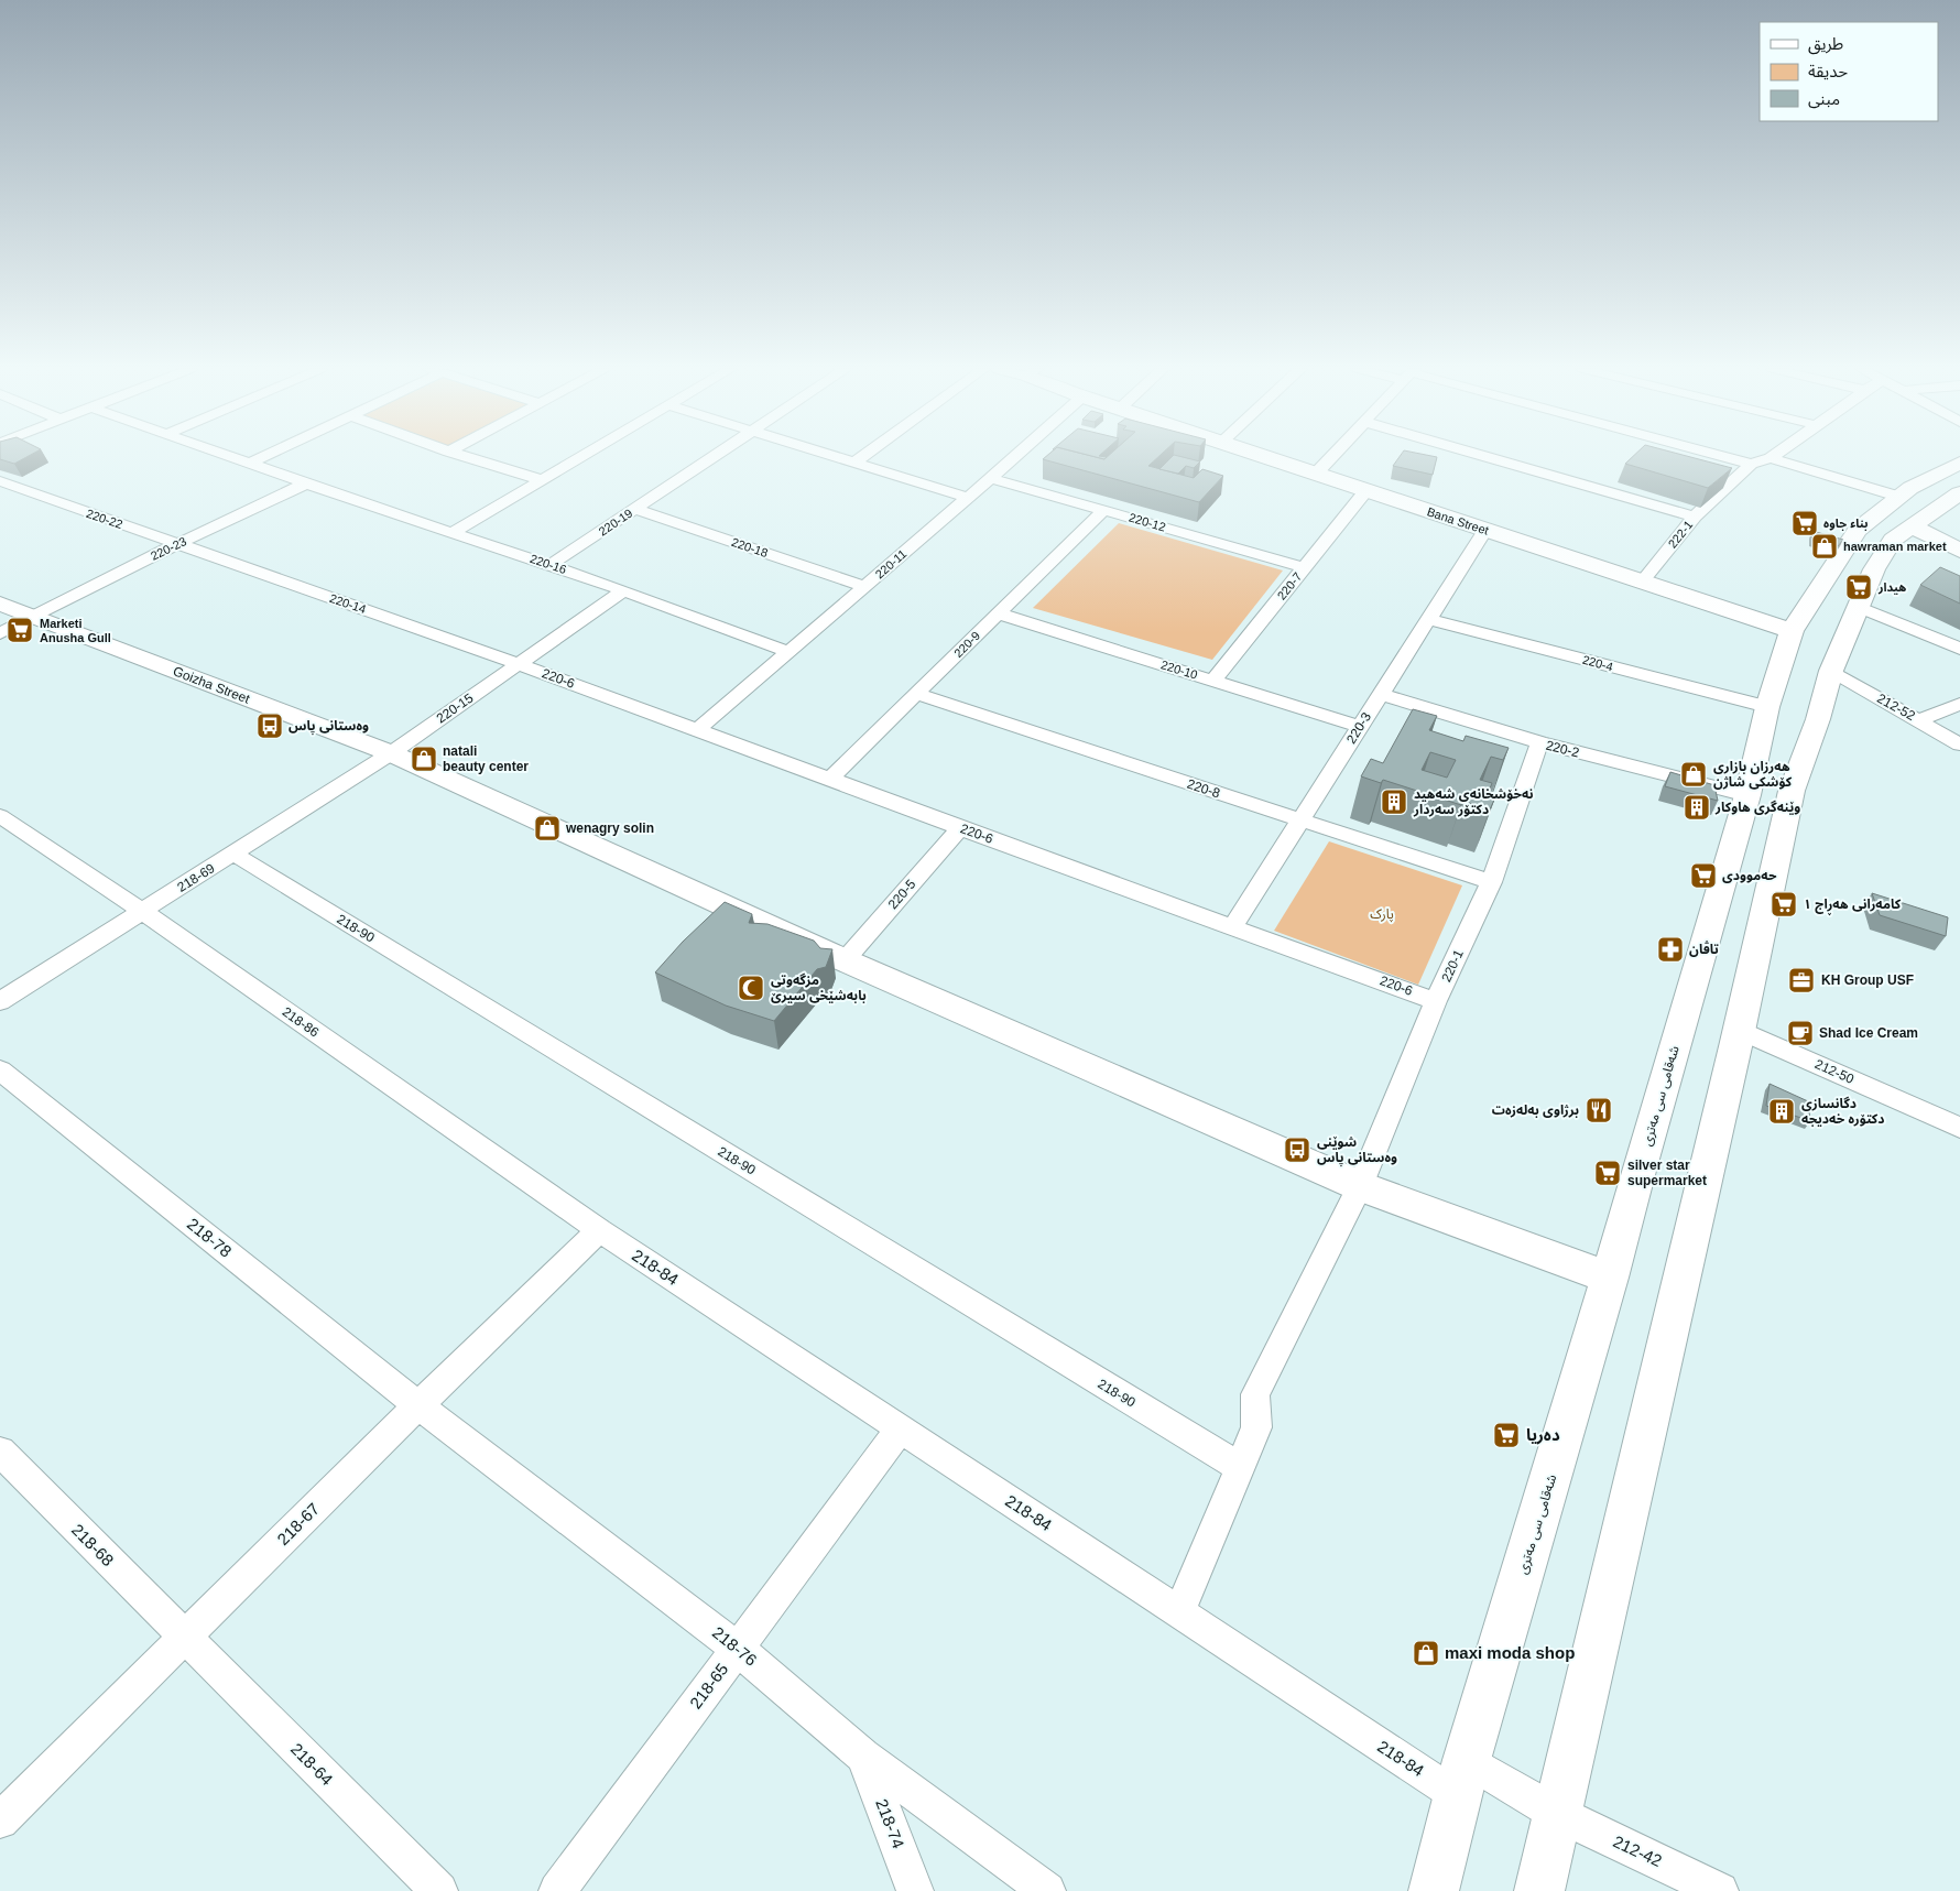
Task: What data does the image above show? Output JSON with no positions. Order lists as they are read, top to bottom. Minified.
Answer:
{"streets":{"main road":["Bana Street","Goizha Street","شەقامی سی مەتری"],"street":["220-22","220-19","220-12","222-1","220-18","220-23","220-16","220-11","220-7","220-14","220-9","220-4","220-10","220-6","212-52","220-15","220-3","220-2","220-8","218-69","220-5","218-90","220-1","218-86","212-50","218-78","218-84","218-67","218-68","218-76","218-65","218-64","218-74","212-42"]},"crossings":[["220-22","220-23"],["220-22","220-14"],["Bana Street","222-1"],["Bana Street","220-7"],["Bana Street","220-3"],["Bana Street","شەقامی سی مەتری"],["220-19","220-18"],["220-19","220-16"],["220-12","220-11"],["220-12","220-7"],["220-12","220-9"],["220-18","220-11"],["220-23","220-16"],["220-23","220-14"],["220-23","Goizha Street"],["220-16","220-11"],["220-16","220-15"],["220-11","220-6"],["220-7","220-10"],["220-14","220-6"],["220-14","220-15"],["220-9","220-10"],["220-9","220-6"],["220-9","220-8"],["220-4","220-3"],["220-4","شەقامی سی مەتری"],["220-10","220-3"],["220-6","220-15"],["220-6","220-3"],["220-6","220-5"],["220-6","220-1"],["Goizha Street","220-15"],["Goizha Street","218-69"],["Goizha Street","220-5"],["Goizha Street","220-1"],["Goizha Street","شەقامی سی مەتری"],["212-52","شەقامی سی مەتری"],["220-15","218-69"],["220-3","220-2"],["220-3","220-8"],["220-2","220-1"],["220-2","شەقامی سی مەتری"],["220-8","220-1"],["218-69","218-90"],["218-69","218-86"],["218-90","220-1"],["220-1","218-84"],["218-86","218-84"],["218-86","218-67"],["212-50","شەقامی سی مەتری"],["شەقامی سی مەتری","218-84"],["شەقامی سی مەتری","212-42"],["218-78","218-67"],["218-78","218-76"],["218-84","218-67"],["218-84","218-65"],["218-67","218-68"],["218-67","218-76"],["218-67","218-64"],["218-68","218-64"],["218-76","218-65"],["218-76","218-74"]],"parks":["پارک"],"places":{"supermarket":["بناء جاوە","هيدار","Marketi Anusha Gull","حەموودی","کامەرانی هەڕاج ۱","silver star supermarket","دەریا"],"shop":["hawraman market","natali beauty center","ھەرزان بازاڕی كۆشكی شاژن","wenagry solin","maxi moda shop"],"bus stop":["وەستانی پاس","شوێنی وەستانی پاس"],"building":["نەخۆشخانەی شەهید دکتۆر سەردار","وێنەگری هاوکار","دگانسازی دکتۆرە خەدیجە"],"pharmacy":["تاڤان"],"office":["KH Group USF"],"mosque":["مزگه‌وتی بابەشێخی سیرێ"],"cafe":["Shad Ice Cream"],"restaurant":["برژاوی بەلەزەت"]},"legend":["طريق","حديقة","مبنى"]}
